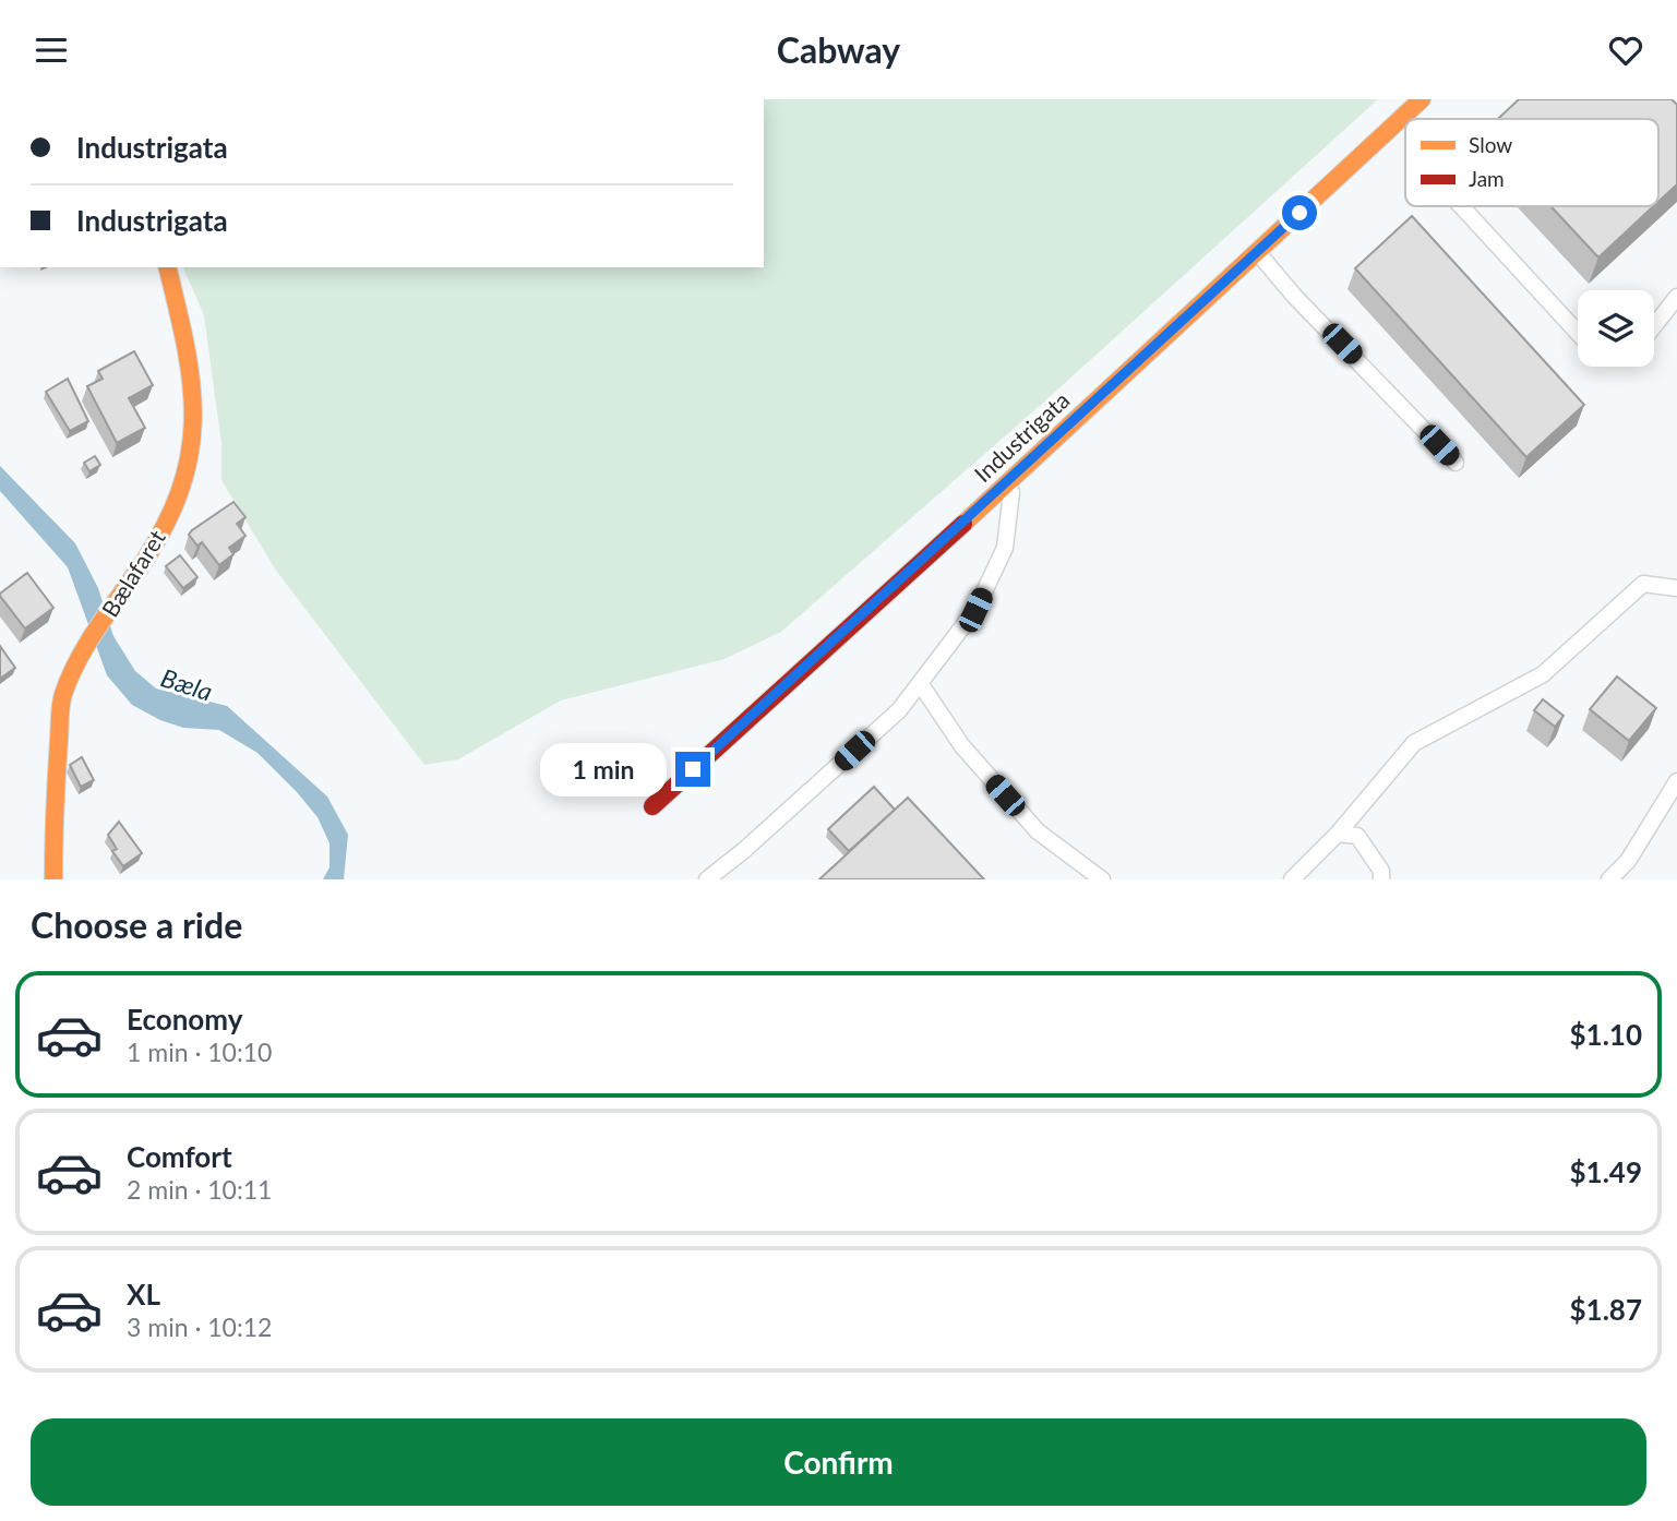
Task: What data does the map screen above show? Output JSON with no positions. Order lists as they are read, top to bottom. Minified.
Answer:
{"streets":{"street":["Industrigata","Bælafaret"]},"water":["Bæla"],"legend":["Slow","Jam"],"page":{"header":"Cabway","banner":["Industrigata","Industrigata"],"bubble":"1 min","heading":"Choose a ride","list":[{"name":"Economy","note":"1 min · 10:10","value":"$1.10"},{"name":"Comfort","note":"2 min · 10:11","value":"$1.49"},{"name":"XL","note":"3 min · 10:12","value":"$1.87"}],"buttons":"Confirm"}}
